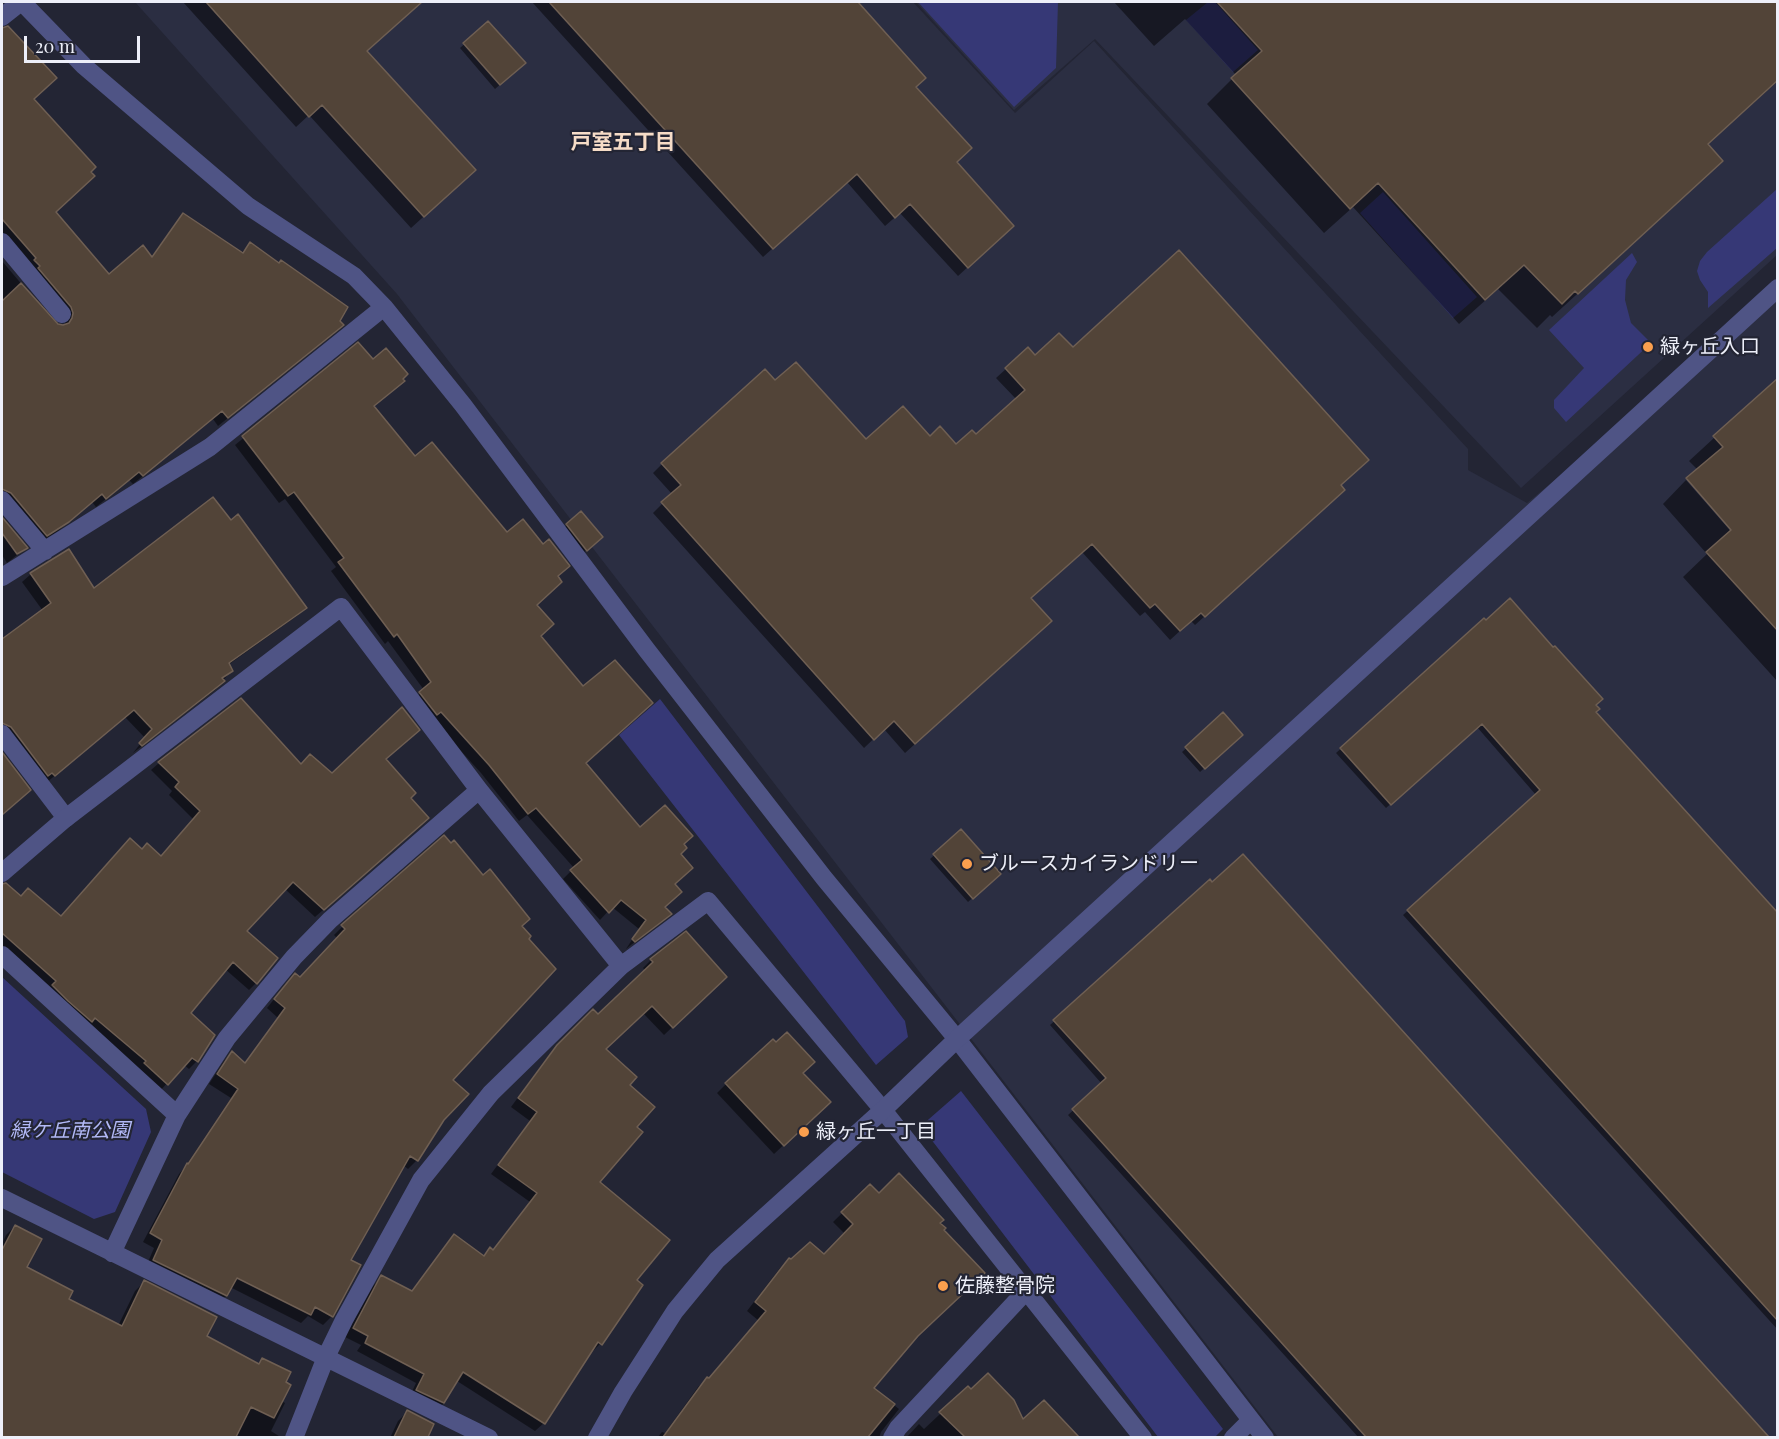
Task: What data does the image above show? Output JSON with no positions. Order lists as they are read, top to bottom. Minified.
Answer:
{"districts":["戸室五丁目"],"parks":["緑ケ丘南公園"],"places":["緑ヶ丘入口","ブルースカイランドリー","緑ヶ丘一丁目","佐藤整骨院"],"scale_bar":"20 m"}
